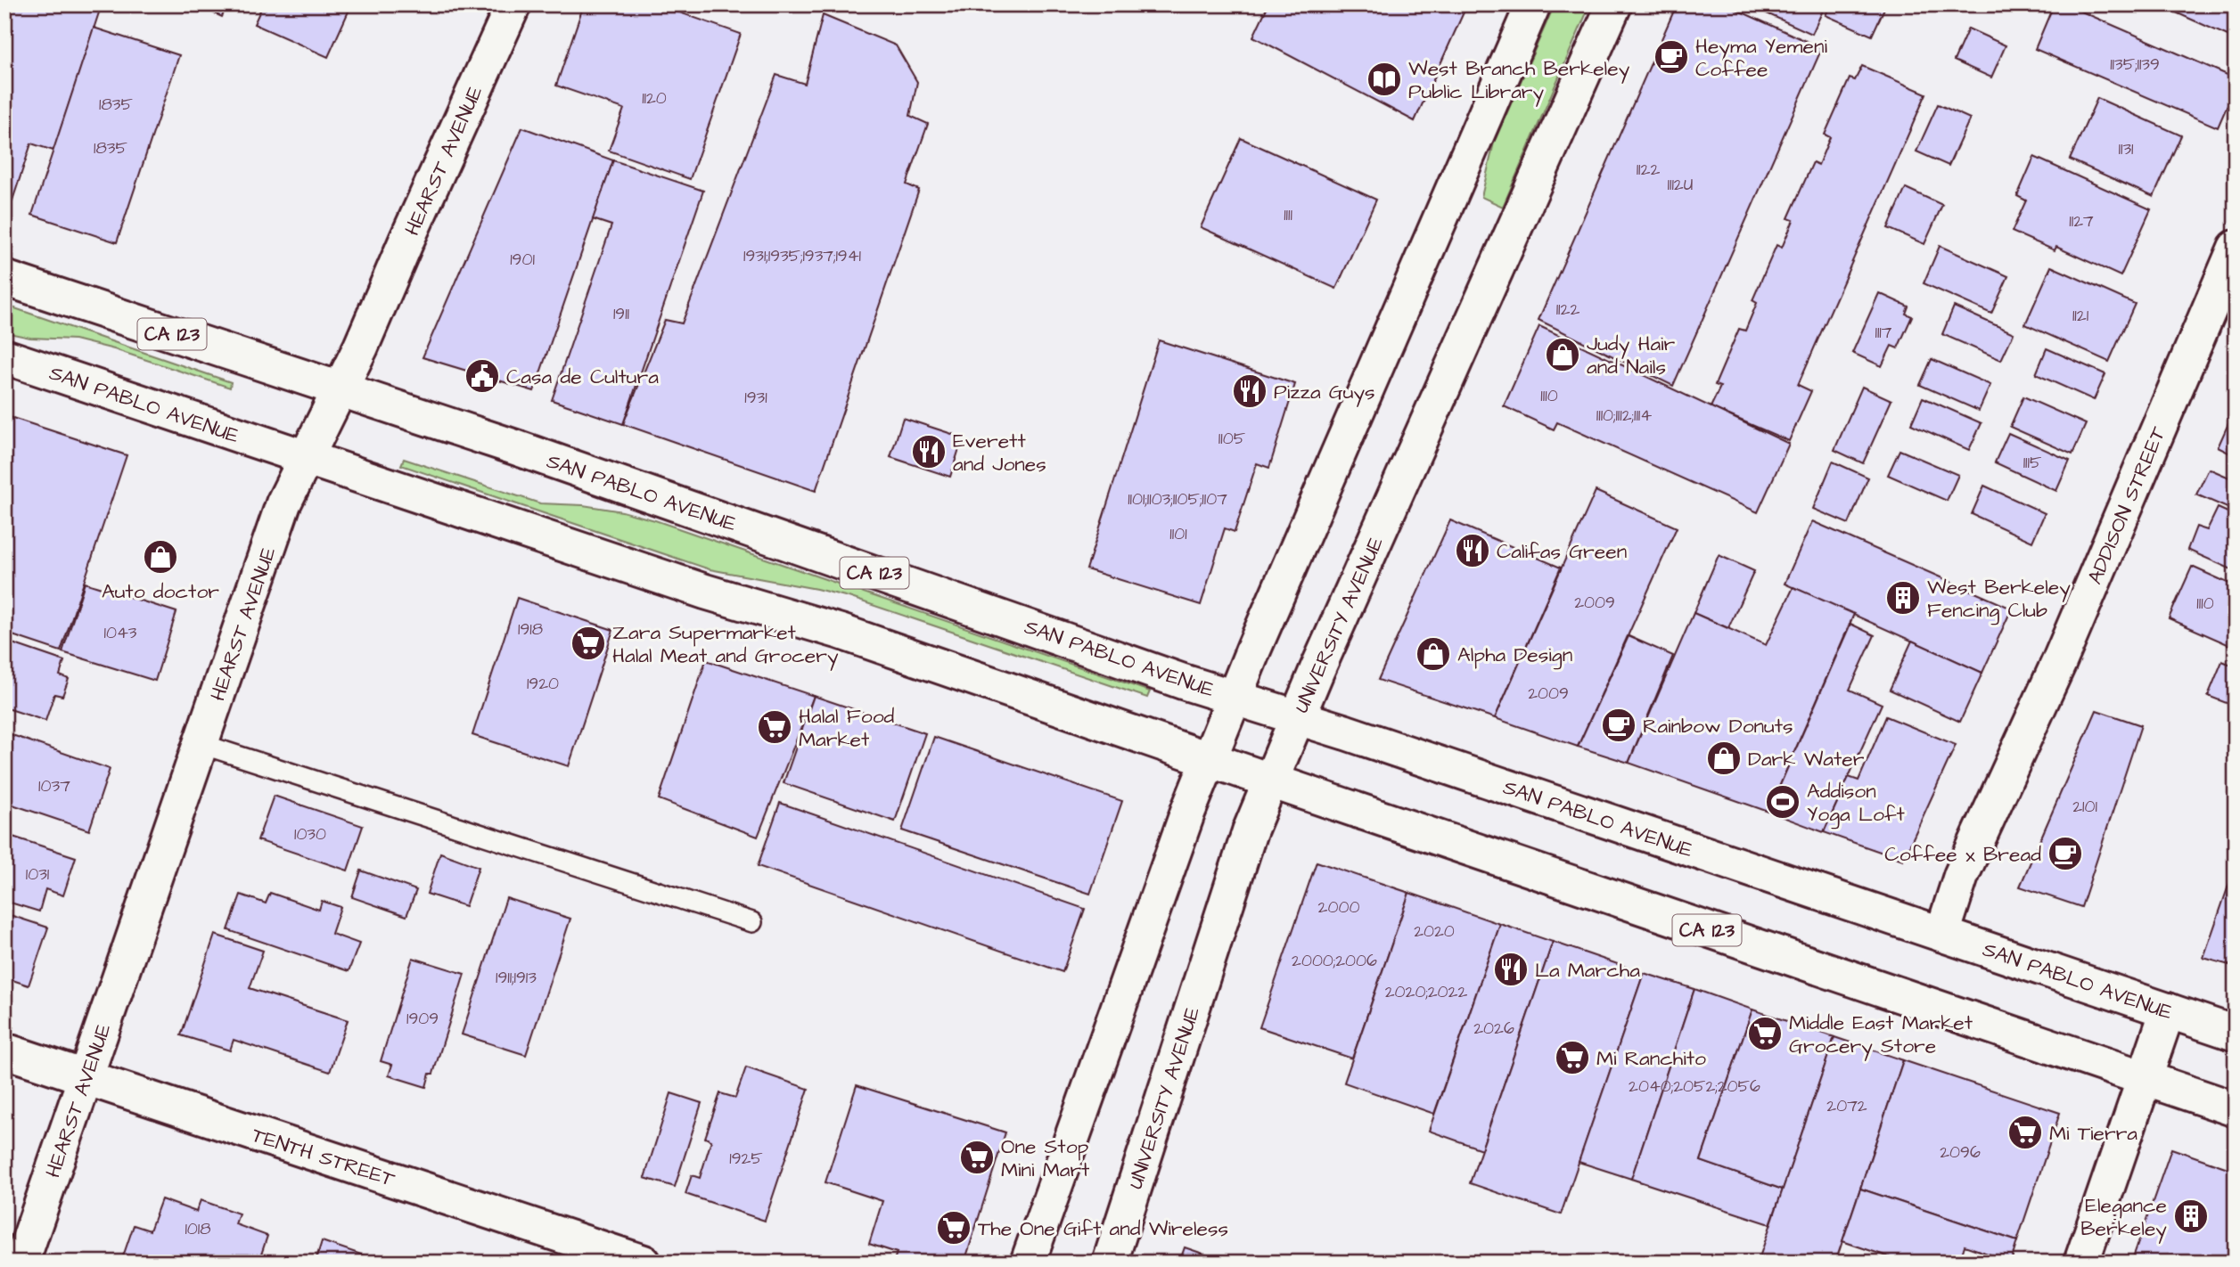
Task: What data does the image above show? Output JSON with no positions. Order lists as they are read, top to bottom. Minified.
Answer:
{"streets":{"main road":["HEARST AVENUE","CA 123","SAN PABLO AVENUE","ADDISON STREET","UNIVERSITY AVENUE","TENTH STREET"]},"crossings":[["HEARST AVENUE","SAN PABLO AVENUE"],["HEARST AVENUE","TENTH STREET"],["SAN PABLO AVENUE","ADDISON STREET"],["SAN PABLO AVENUE","UNIVERSITY AVENUE"]],"places":{"cafe":["Heyma Yemeni Coffee","Rainbow Donuts","Coffee x Bread"],"library":["West Branch Berkeley Public Library"],"shop":["Judy Hair and Nails","Auto doctor","Alpha Design","Dark Water"],"public building":["Casa de Cultura"],"restaurant":["Pizza Guys","Everett and Jones","Califas Green","La Marcha"],"building":["West Berkeley Fencing Club","Elegance Berkeley"],"supermarket":["Zara Supermarket Halal Meat and Grocery","Halal Food Market","Middle East Market Grocery Store","Mi Ranchito","Mi Tierra","One Stop Mini Mart","The One Gift and Wireless"],"sports":["Addison Yoga Loft"]},"house_numbers":["1135;1139","1120","1835","1835","1131","1122","1112U","1111","1127","1931;1935;1937;1941","1901","1122","1911","1121","1117","1110","1931","1110;1112;1114","1105","1115","1101;1103;1105;1107","1101","2009","1110","1918","1043","1920","2009","1037","2101","1030","1031","2000","2020","2000;2006","1911;1913","2020;2022","1909","2026","2040;2052;2056","2072","2096","1925","1018"]}
